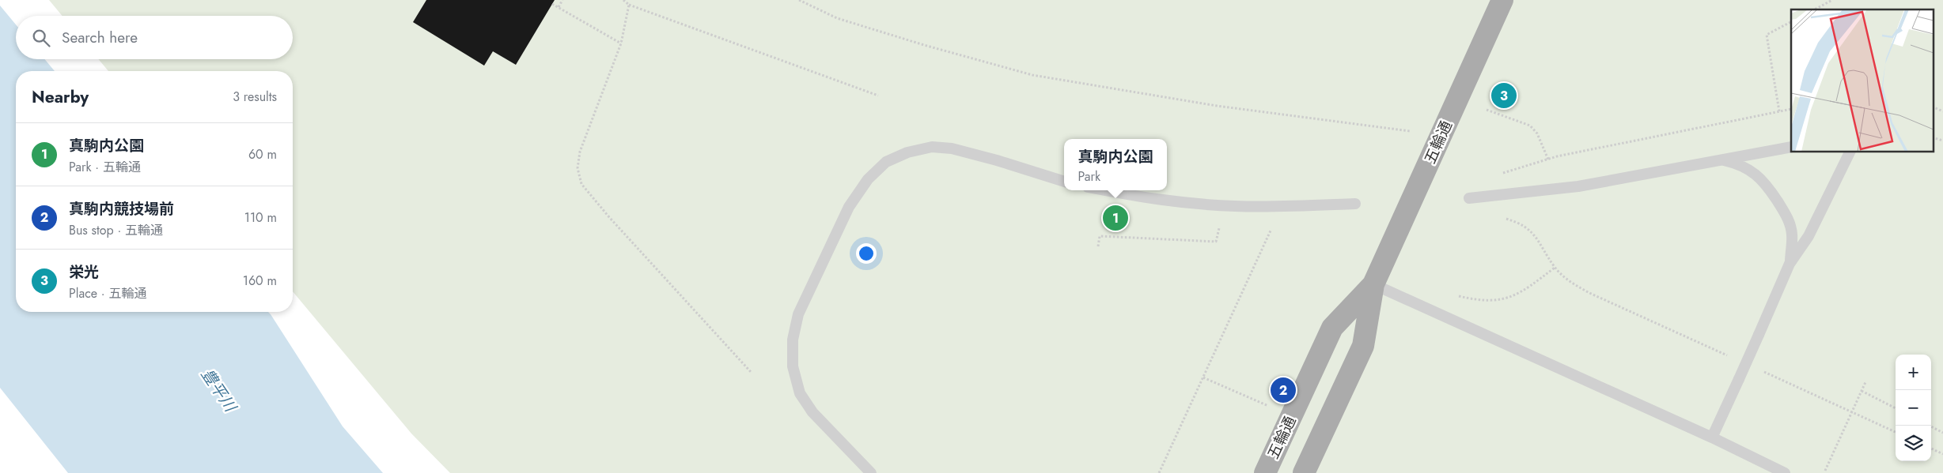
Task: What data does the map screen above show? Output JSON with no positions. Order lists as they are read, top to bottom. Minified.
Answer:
{"streets":{"main road":["五輪通"]},"water":["豊平川"],"page":{"search":"Search here","heading":["Nearby","3 results"],"pins":["3","1","2"],"list":[{"mark":"1","name":"真駒内公園","note":"Park · 五輪通","value":"60 m"},{"mark":"2","name":"真駒内競技場前","note":"Bus stop · 五輪通","value":"110 m"},{"mark":"3","name":"栄光","note":"Place · 五輪通","value":"160 m"}],"popup":["真駒内公園","Park"],"map_buttons":["+","−"]}}
